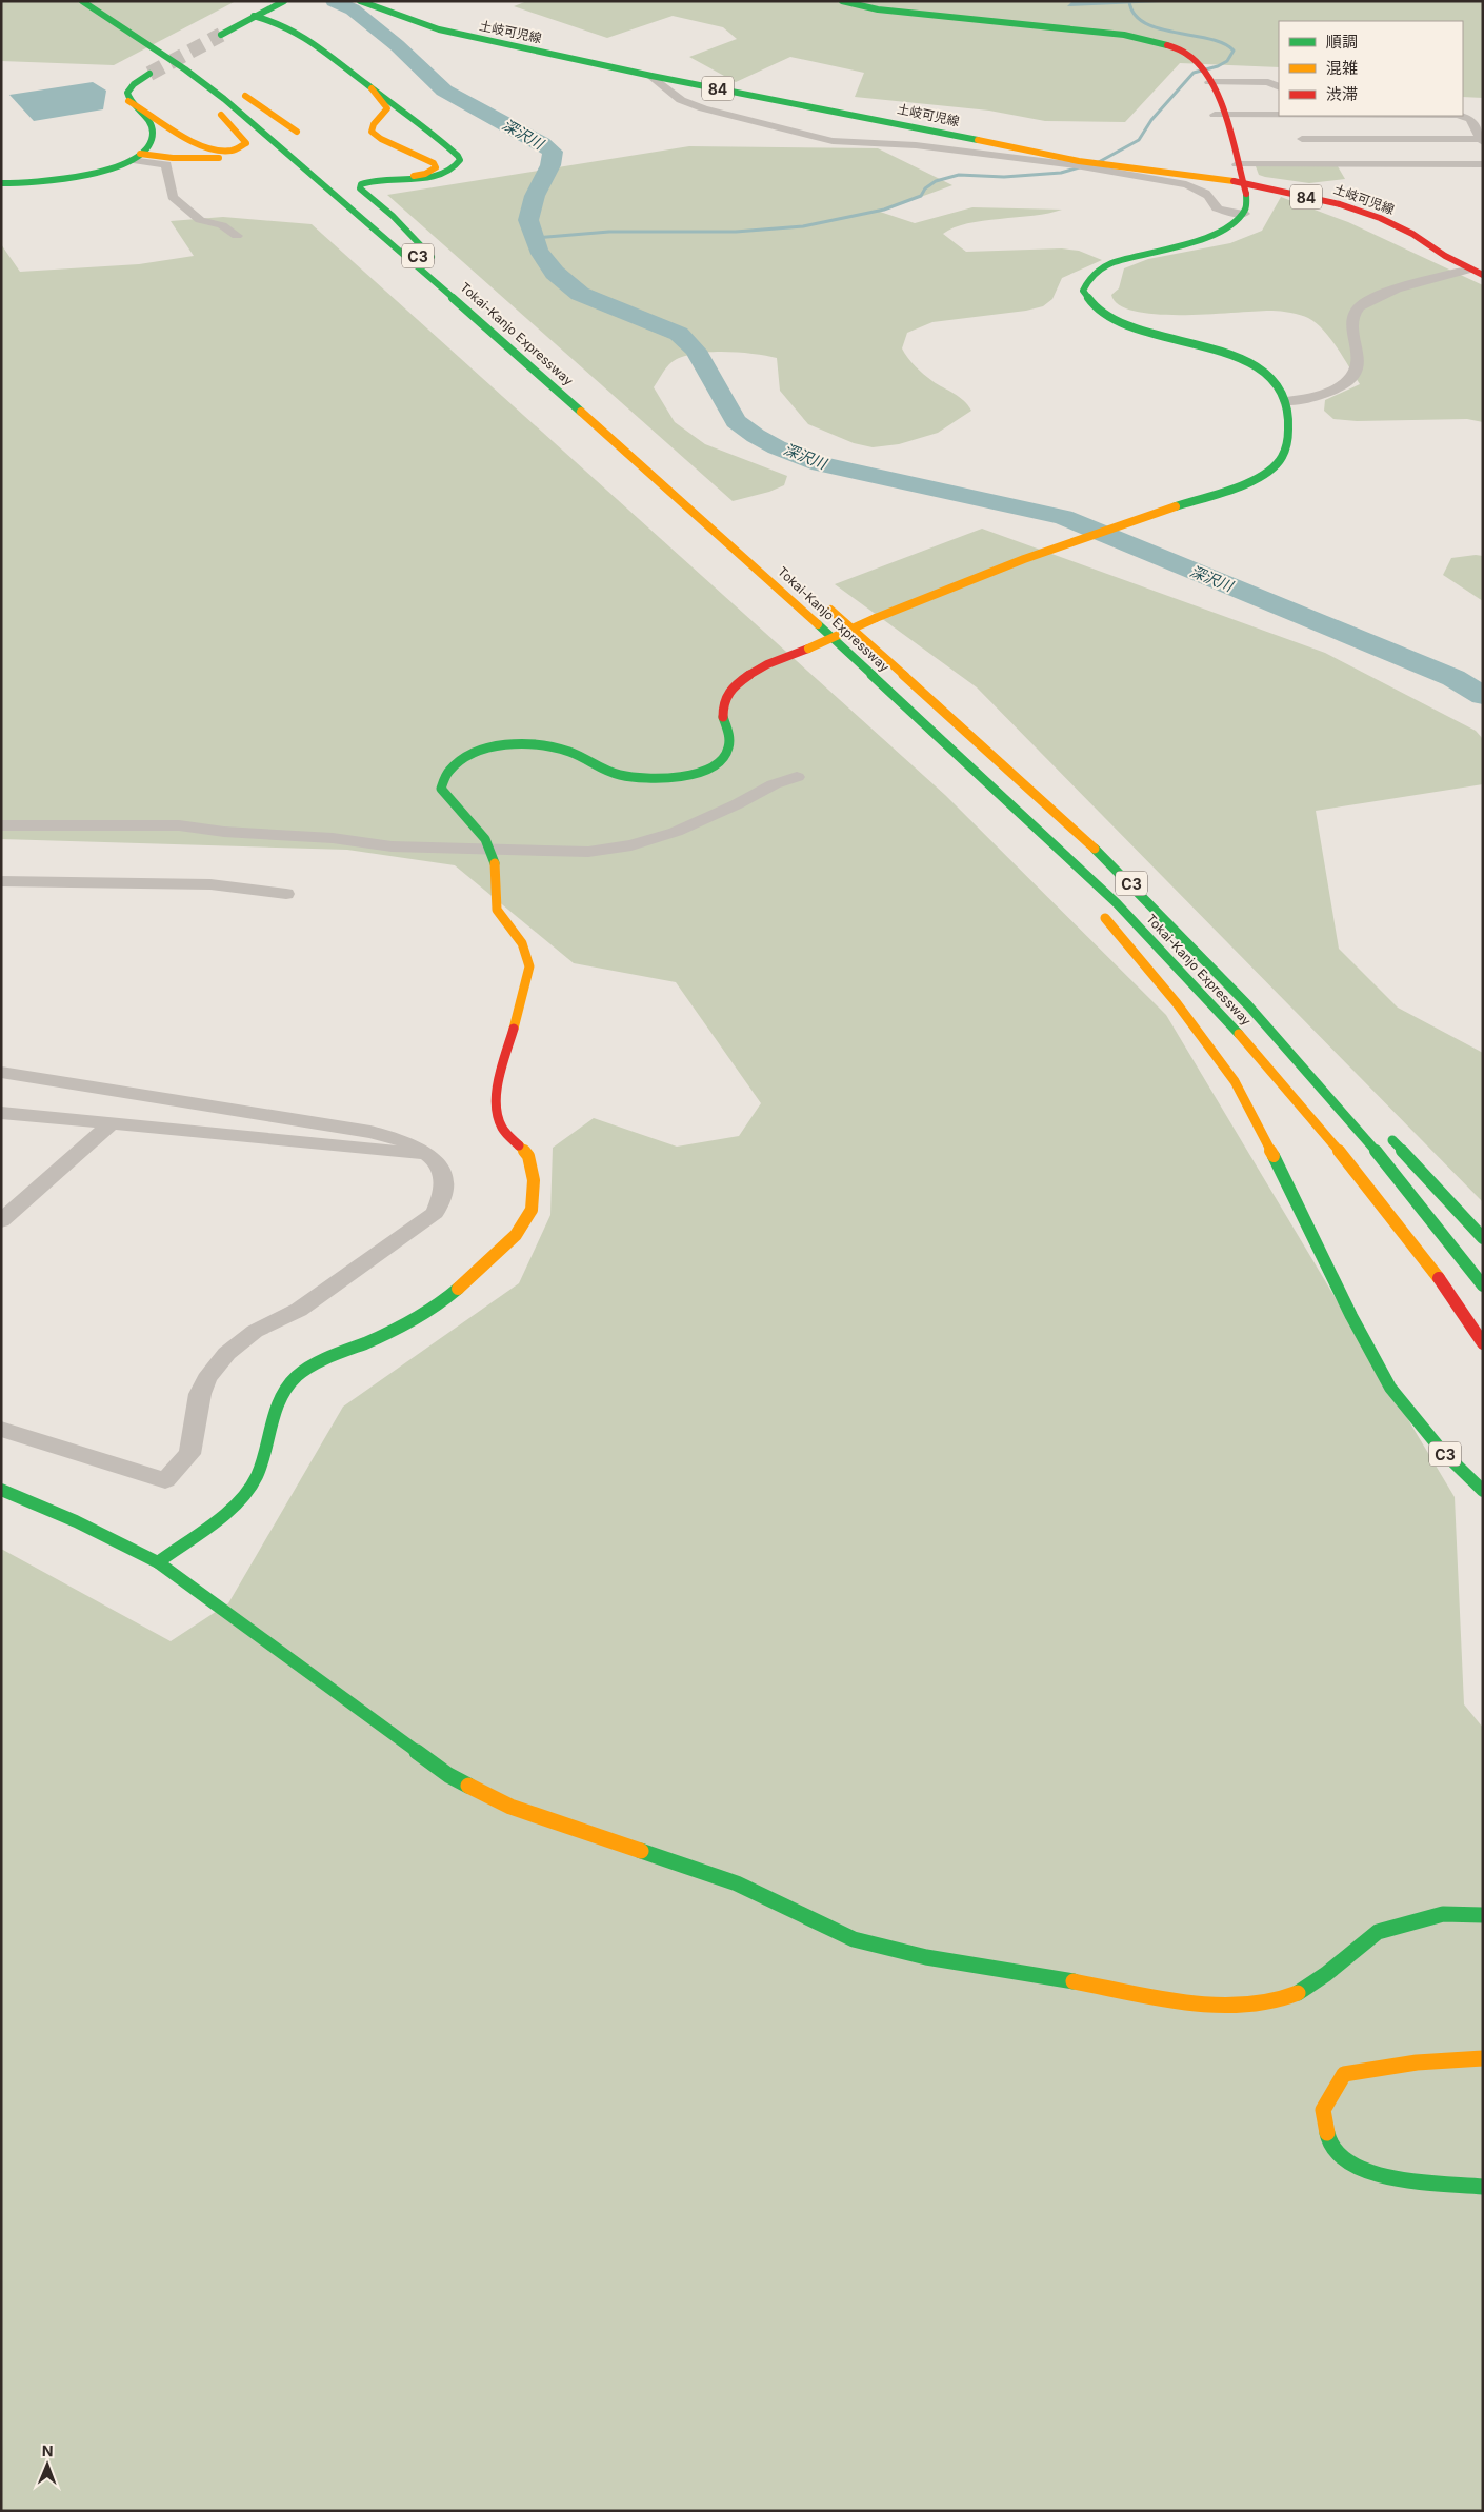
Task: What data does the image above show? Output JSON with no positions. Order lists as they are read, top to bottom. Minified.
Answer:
{"streets":{"main road":["土岐可児線","84","C3","Tokai-Kanjo Expressway"]},"crossings":[["C3","Tokai-Kanjo Expressway"]],"water":["深沢川"],"legend":["順調","混雑","渋滞"],"north":"top"}
